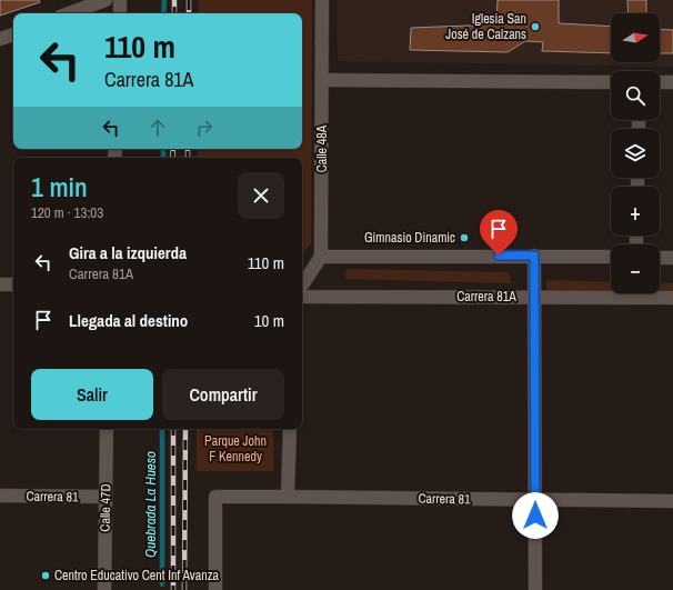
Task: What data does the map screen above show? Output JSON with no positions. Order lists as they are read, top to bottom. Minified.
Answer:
{"streets":{"street":["Calle 48A","Carrera 81A","Carrera 81","Calle 47D"]},"crossings":[["Carrera 81","Calle 47D"]],"water":["Quebrada La Hueso"],"parks":["Parque John F Kennedy"],"places":["Iglesia San José de Calzans","Gimnasio Dinamic","Centro Educativo Cent Inf Avanza"],"north":"right","page":{"map_buttons":["+","−"],"turn":["110 m","Carrera 81A"],"heading":["1 min","120 m · 13:03"],"list":[{"name":"Gira a la izquierda","note":"Carrera 81A","value":"110 m"},{"name":"Llegada al destino","value":"10 m"}],"buttons":["Salir","Compartir"]}}
